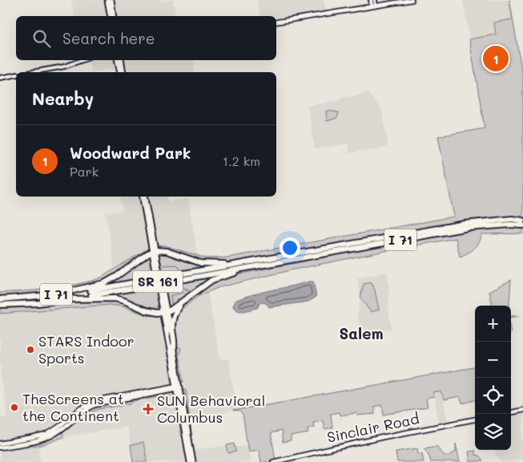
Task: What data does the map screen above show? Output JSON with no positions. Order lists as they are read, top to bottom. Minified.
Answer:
{"streets":{"highway":["I 71"],"main road":["SR 161","Sinclair Road"]},"districts":["Salem"],"places":{"other":["STARS Indoor Sports","TheScreens at the Continent"],"health":["SUN Behavioral Columbus"]},"page":{"search":"Search here","pins":"1","heading":"Nearby","list":[{"mark":"1","name":"Woodward Park","note":"Park","value":"1.2 km"}],"map_buttons":["+","−"]}}
